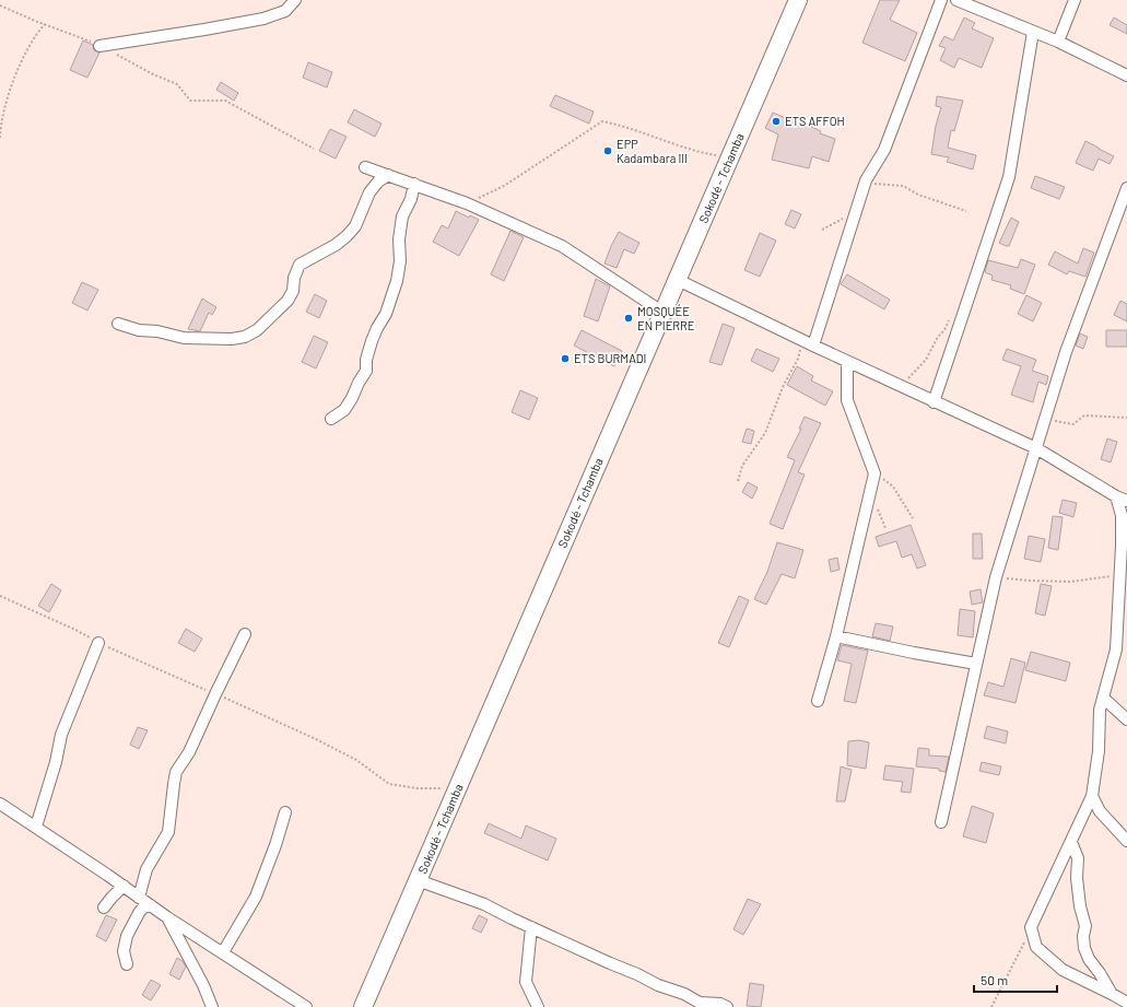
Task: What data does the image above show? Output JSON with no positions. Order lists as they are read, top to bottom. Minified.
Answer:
{"streets":{"main road":["Sokodé - Tchamba"]},"places":["ETS AFFOH","EPP Kadambara III","MOSQUÉE EN PIERRE","ETS BURMADI"],"scale_bar":"50 m"}
